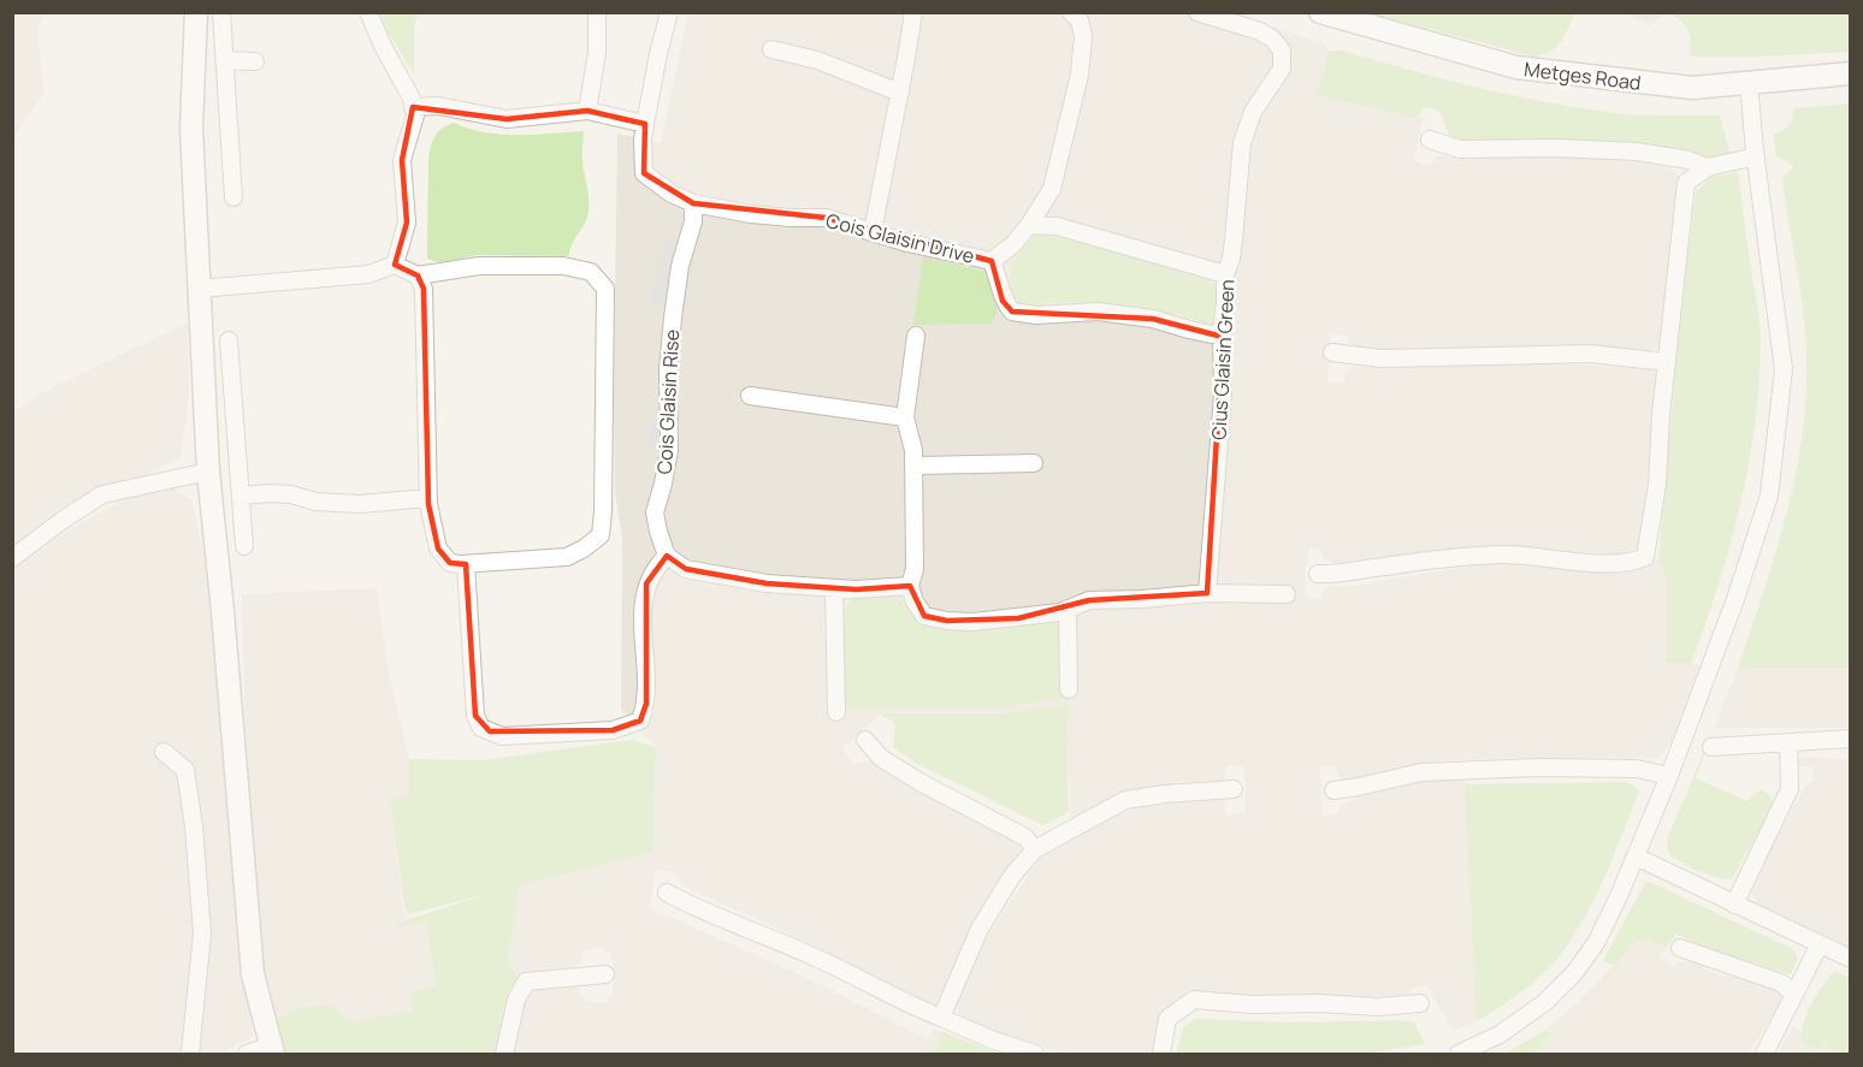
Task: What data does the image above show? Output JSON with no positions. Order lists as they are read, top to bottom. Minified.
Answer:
{"streets":{"street":["Metges Road","Cois Glaisin Drive","Cius Glaisin Green","Cois Glaisin Rise"]},"crossings":[["Cois Glaisin Drive","Cius Glaisin Green"],["Cois Glaisin Drive","Cois Glaisin Rise"]]}
